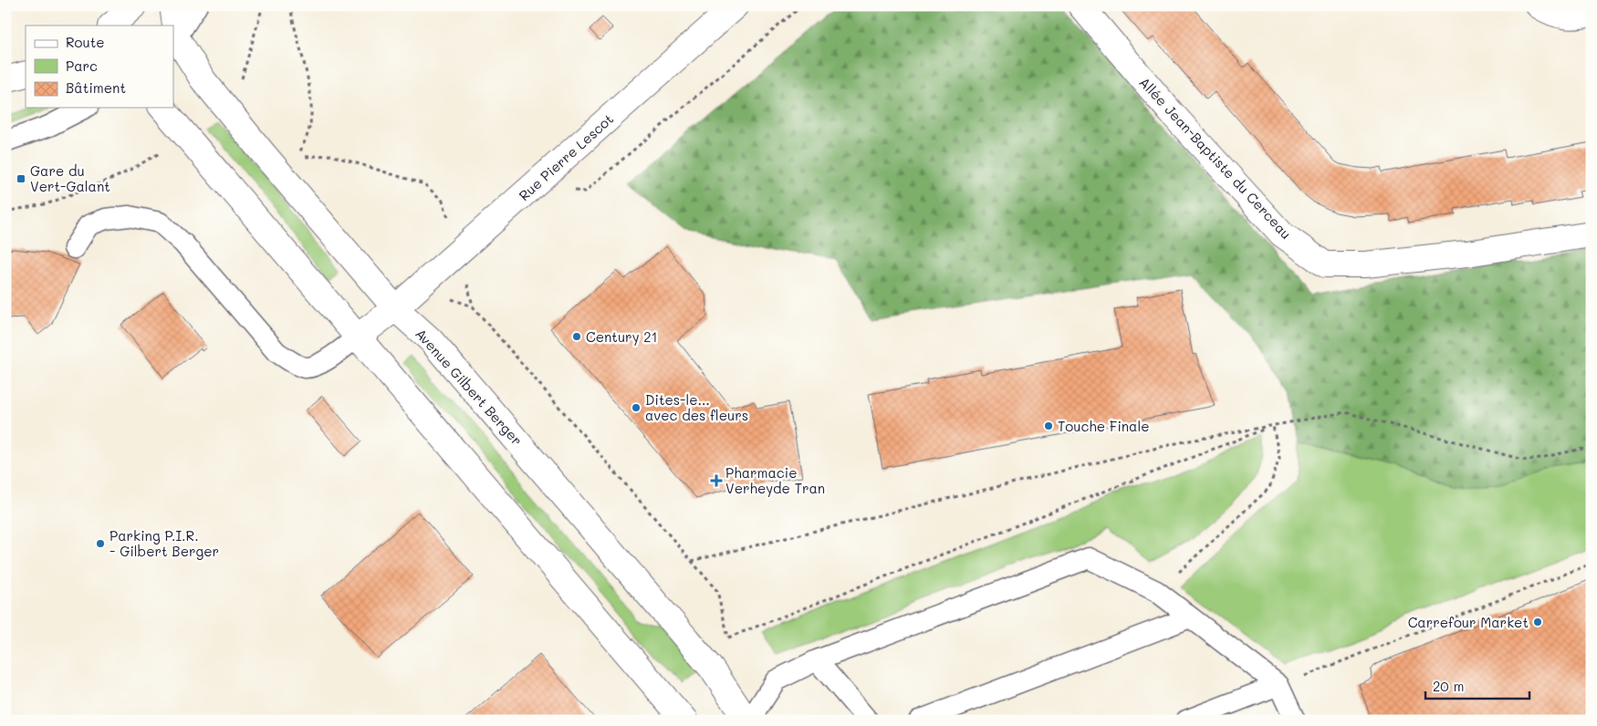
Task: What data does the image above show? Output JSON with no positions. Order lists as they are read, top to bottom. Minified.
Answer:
{"streets":{"street":["Rue Pierre Lescot","Allée Jean-Baptiste du Cerceau","Avenue Gilbert Berger"]},"crossings":[["Rue Pierre Lescot","Avenue Gilbert Berger"]],"places":{"transit":["Gare du Vert-Galant"],"other":["Century 21","Dites-le... avec des fleurs","Touche Finale","Parking P.I.R. - Gilbert Berger","Carrefour Market"],"health":["Pharmacie Verheyde Tran"]},"legend":["Route","Parc","Bâtiment"],"scale_bar":"20 m"}
